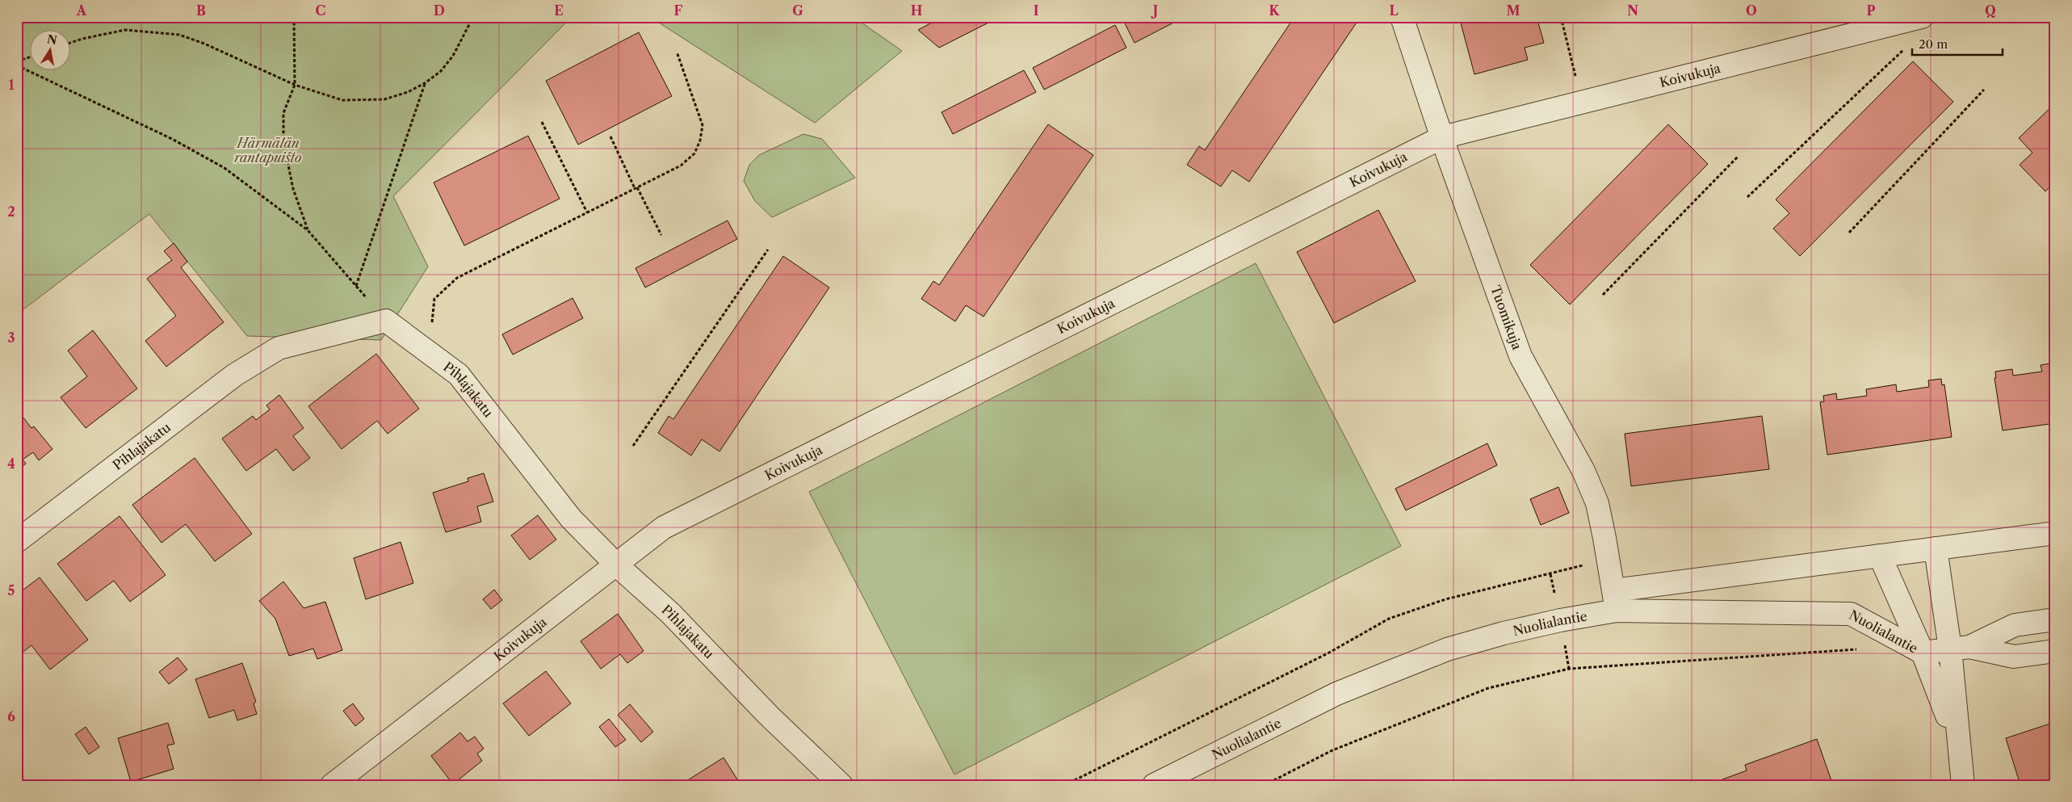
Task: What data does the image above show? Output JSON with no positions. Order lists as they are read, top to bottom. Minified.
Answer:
{"streets":{"street":["Koivukuja","Tuomikuja","Pihlajakatu","Nuolialantie"]},"crossings":[["Koivukuja","Tuomikuja"],["Koivukuja","Pihlajakatu"],["Tuomikuja","Nuolialantie"]],"parks":["Härmälän rantapuisto"],"scale_bar":"20 m","north":"top","grid":{"columns":["A","B","C","D","E","F","G","H","I","J","K","L","M","N","O","P","Q"],"rows":["1","2","3","4","5","6"]}}
